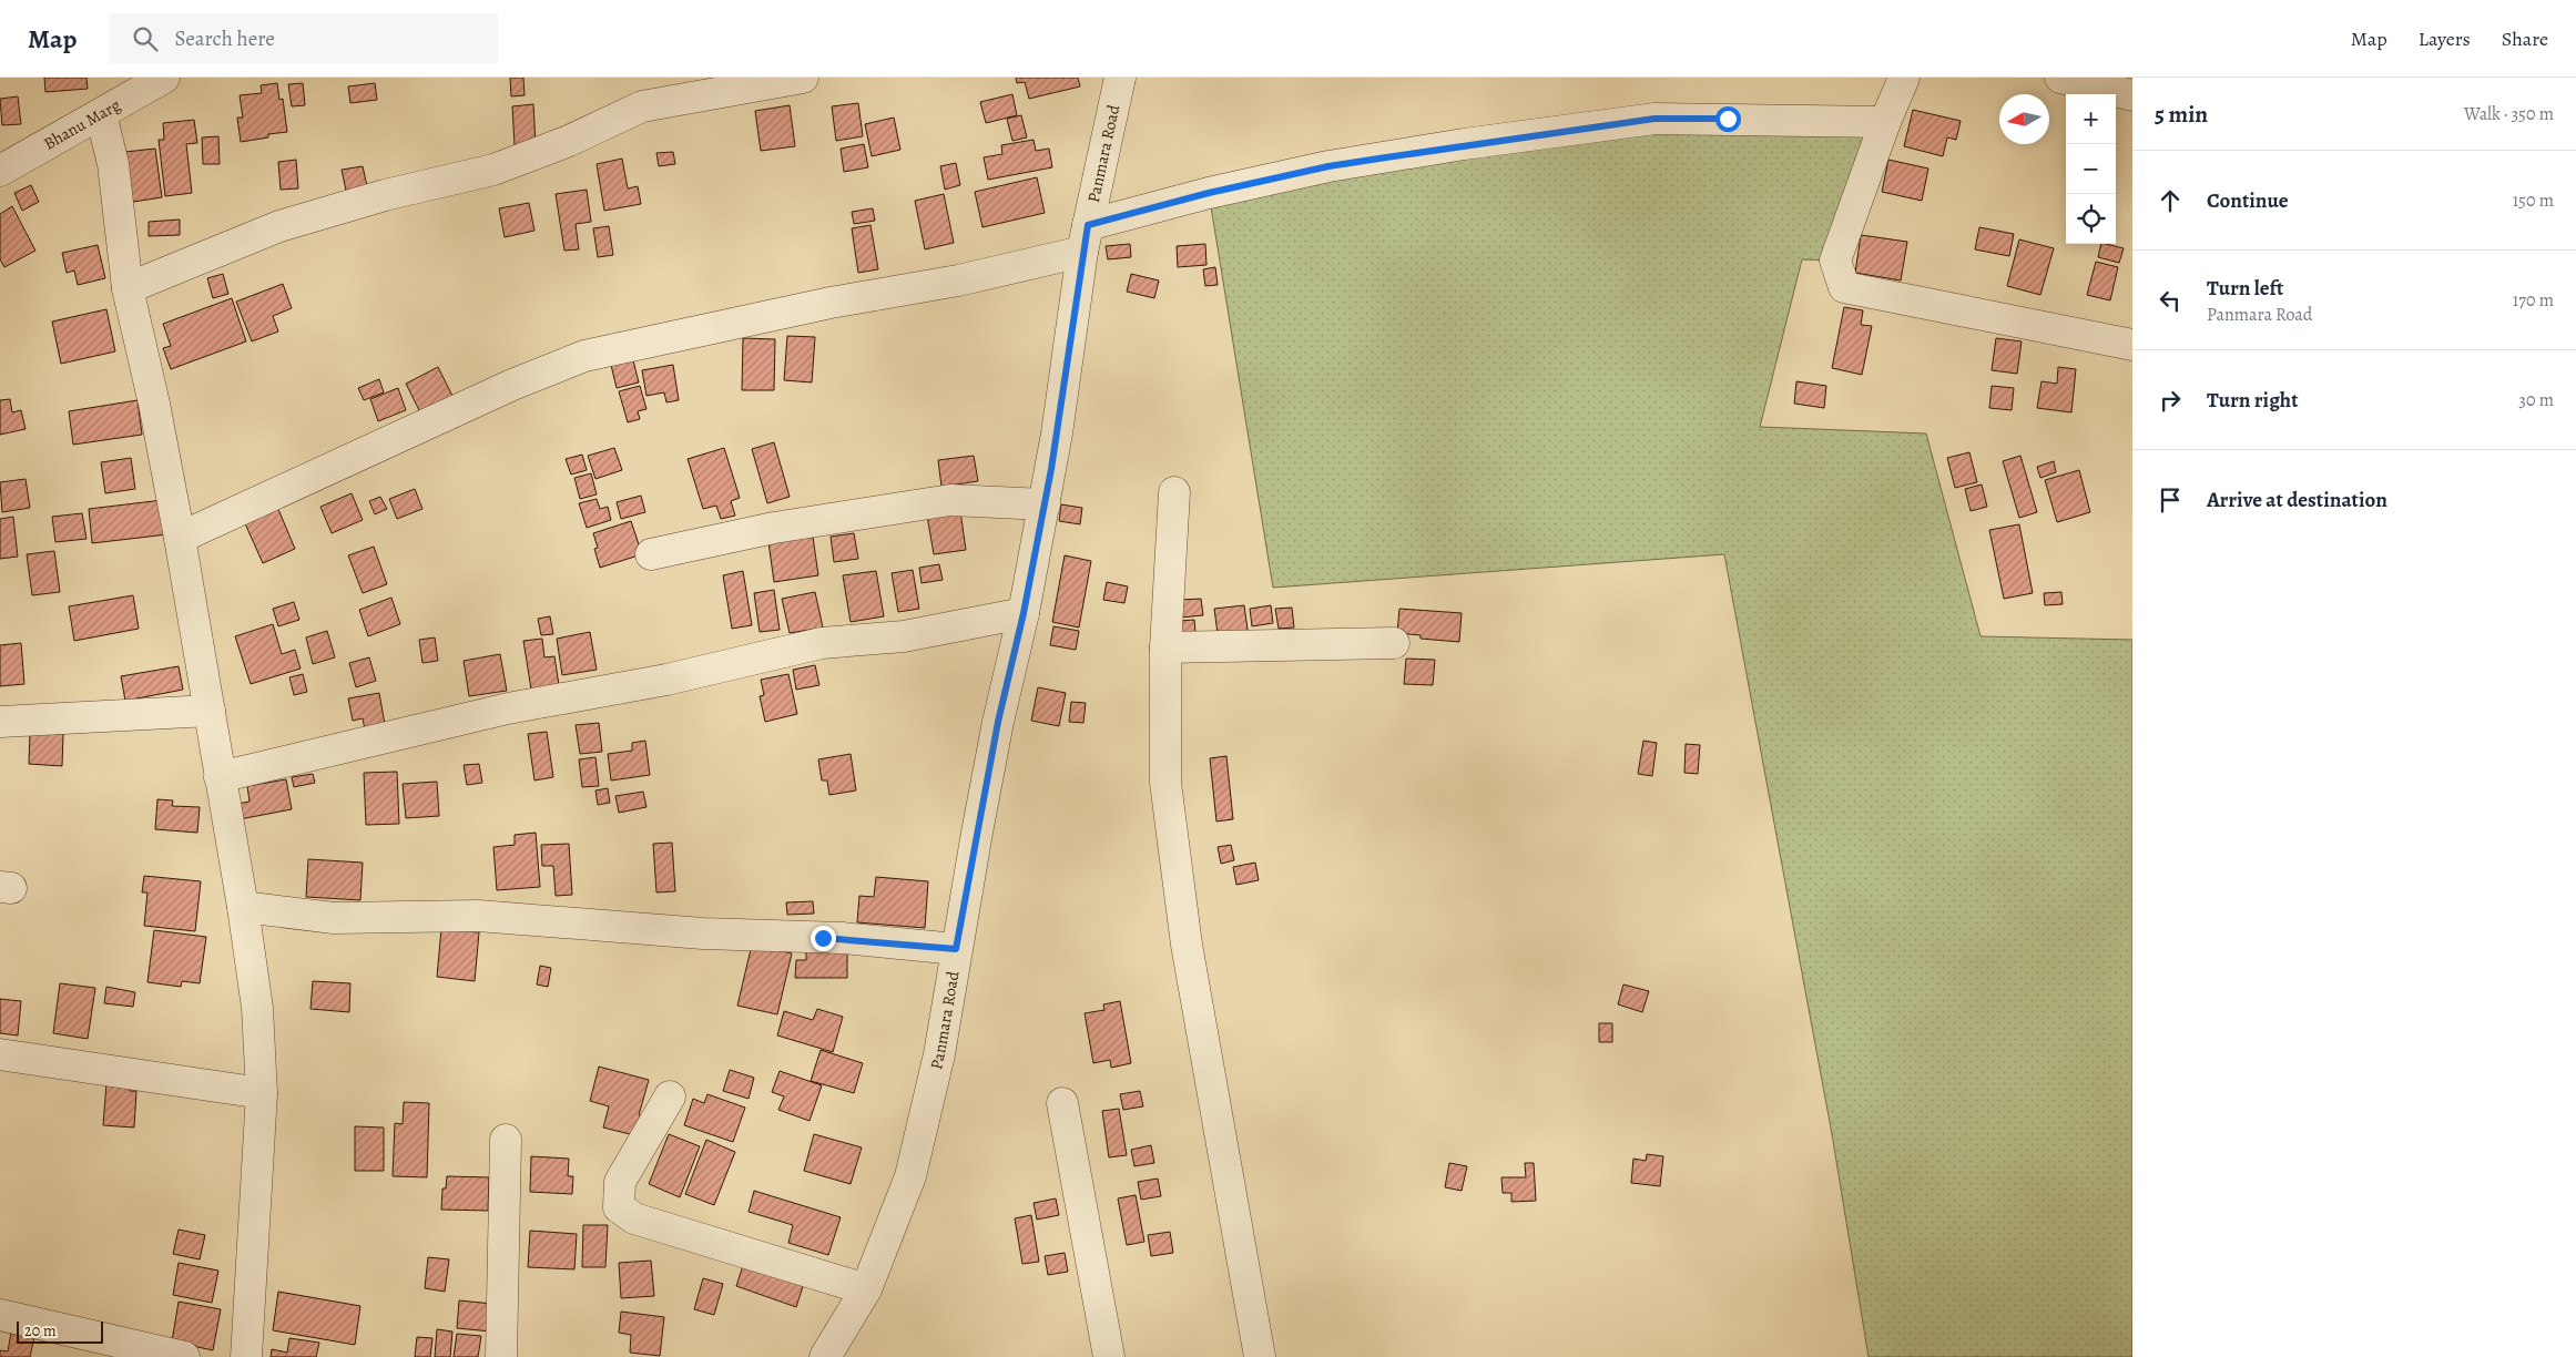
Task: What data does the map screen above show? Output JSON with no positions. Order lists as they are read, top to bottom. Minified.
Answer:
{"streets":{"street":["Bhanu Marg","Panmara Road"]},"scale_bar":"20 m","north":"left","page":{"header":"Map","search":"Search here","nav":["Map","Layers","Share"],"heading":["5 min","Walk · 350 m"],"map_buttons":["+","−"],"list":[["Continue","150 m"],["Turn left","Panmara Road","170 m"],["Turn right","30 m"],"Arrive at destination"],"scale":"20 m"}}
